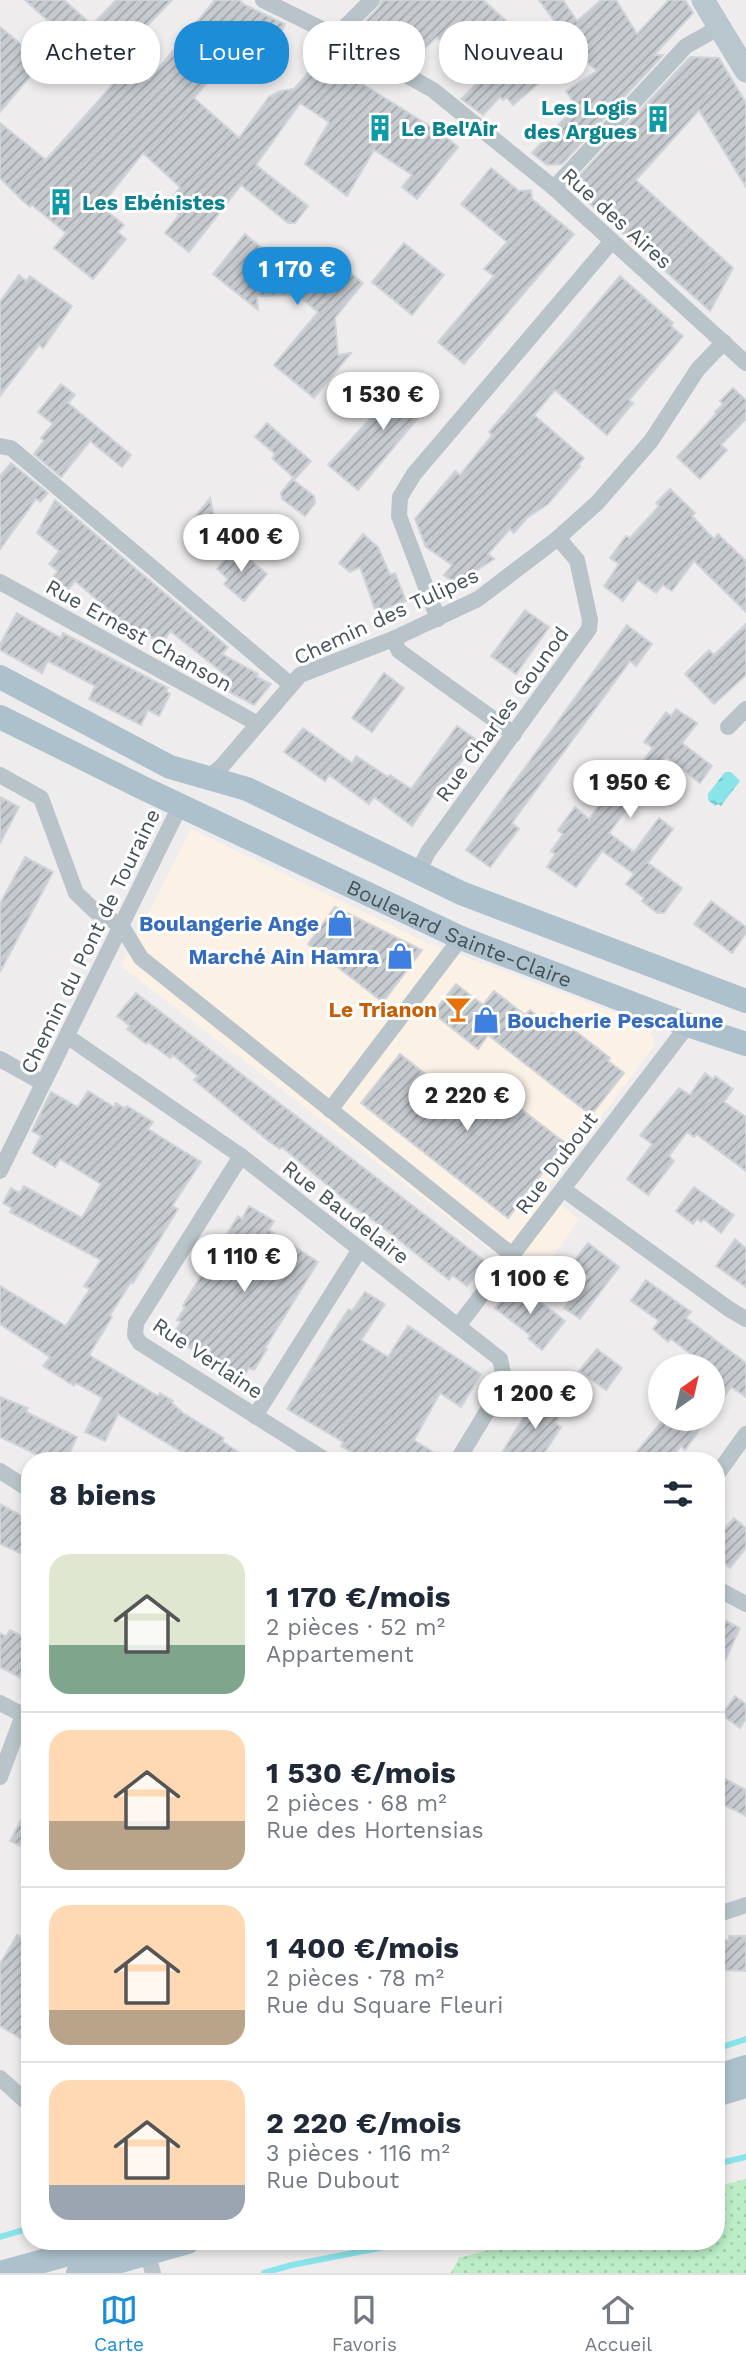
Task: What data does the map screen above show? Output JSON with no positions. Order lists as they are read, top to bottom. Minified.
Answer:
{"streets":{"main road":["Boulevard Sainte-Claire"],"street":["Rue des Aires","Chemin des Tulipes","Rue Ernest Chanson","Rue Charles Gounod","Chemin du Pont de Touraine","Rue Dubout","Rue Baudelaire","Rue Verlaine"]},"crossings":[["Rue des Aires","Chemin des Tulipes"],["Chemin des Tulipes","Rue Ernest Chanson"],["Chemin des Tulipes","Rue Charles Gounod"],["Chemin des Tulipes","Boulevard Sainte-Claire"],["Rue Charles Gounod","Boulevard Sainte-Claire"],["Boulevard Sainte-Claire","Chemin du Pont de Touraine"],["Boulevard Sainte-Claire","Rue Dubout"],["Chemin du Pont de Touraine","Rue Baudelaire"],["Rue Dubout","Rue Baudelaire"],["Rue Baudelaire","Rue Verlaine"]],"places":{"building":["Les Logis des Argues","Le Bel'Air","Les Ebénistes"],"shop":["Boulangerie Ange","Marché Ain Hamra","Boucherie Pescalune"],"bar":["Le Trianon"]},"north":"top right","page":{"chip":["Acheter","Louer","Filtres","Nouveau"],"price":["1 170 €","1 530 €","1 400 €","1 950 €","2 220 €","1 110 €","1 100 €","1 200 €"],"heading":"8 biens","list":[{"name":"1 170 €/mois","note":"2 pièces · 52 m² · Appartement"},{"name":"1 530 €/mois","note":"2 pièces · 68 m² · Rue des Hortensias"},{"name":"1 400 €/mois","note":"2 pièces · 78 m² · Rue du Square Fleuri"},{"name":"2 220 €/mois","note":"3 pièces · 116 m² · Rue Dubout"}],"tabs":["Carte","Favoris","Accueil"]}}
